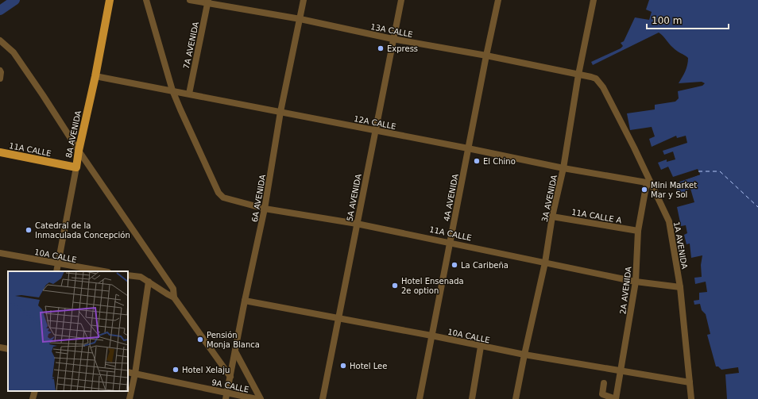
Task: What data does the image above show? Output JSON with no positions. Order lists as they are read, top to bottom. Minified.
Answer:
{"streets":{"main road":["8A AVENIDA","11A CALLE"],"street":["13A CALLE","7A AVENIDA","12A CALLE","5A AVENIDA","4A AVENIDA","6A AVENIDA","3A AVENIDA","11A CALLE A","1A AVENIDA","10A CALLE","2A AVENIDA","9A CALLE"]},"crossings":[["13A CALLE","7A AVENIDA"],["13A CALLE","5A AVENIDA"],["13A CALLE","4A AVENIDA"],["13A CALLE","6A AVENIDA"],["13A CALLE","3A AVENIDA"],["13A CALLE","1A AVENIDA"],["7A AVENIDA","12A CALLE"],["12A CALLE","8A AVENIDA"],["12A CALLE","11A CALLE"],["12A CALLE","5A AVENIDA"],["12A CALLE","4A AVENIDA"],["12A CALLE","6A AVENIDA"],["12A CALLE","3A AVENIDA"],["12A CALLE","1A AVENIDA"],["12A CALLE","2A AVENIDA"],["8A AVENIDA","11A CALLE"],["8A AVENIDA","10A CALLE"],["11A CALLE","5A AVENIDA"],["11A CALLE","4A AVENIDA"],["11A CALLE","6A AVENIDA"],["11A CALLE","3A AVENIDA"],["11A CALLE","1A AVENIDA"],["11A CALLE","2A AVENIDA"],["5A AVENIDA","10A CALLE"],["4A AVENIDA","10A CALLE"],["6A AVENIDA","10A CALLE"],["6A AVENIDA","9A CALLE"],["3A AVENIDA","11A CALLE A"],["3A AVENIDA","10A CALLE"],["11A CALLE A","2A AVENIDA"],["1A AVENIDA","10A CALLE"],["1A AVENIDA","2A AVENIDA"],["10A CALLE","2A AVENIDA"]],"places":["Express","El Chino","Mini Market Mar y Sol","Catedral de la Inmaculada Concepción","La Caribeña","Hotel Ensenada 2e option","Pensión Monja Blanca","Hotel Lee","Hotel Xelaju"],"scale_bar":"100 m"}
